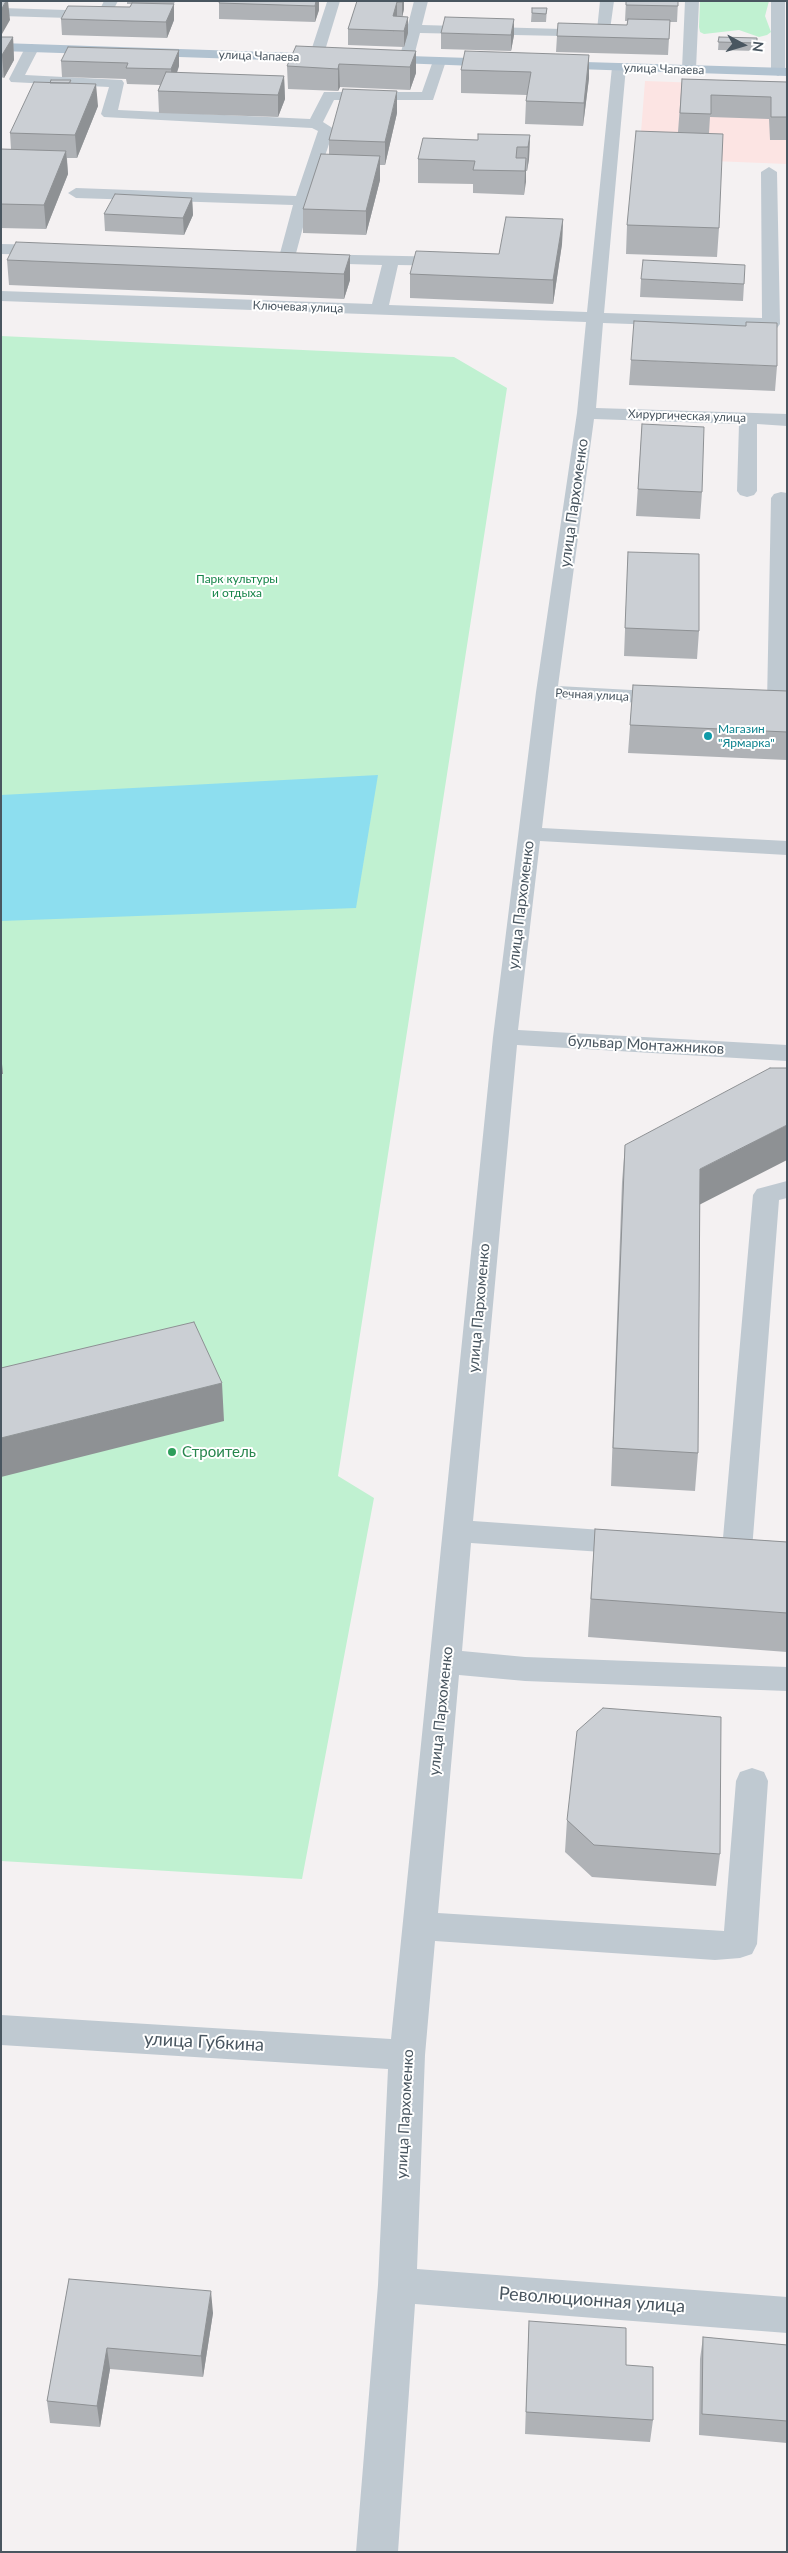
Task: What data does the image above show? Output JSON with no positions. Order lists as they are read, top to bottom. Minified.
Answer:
{"streets":{"main road":["улица Чапаева"],"street":["Ключевая улица","Хирургическая улица","улица Пархоменко","Речная улица","бульвар Монтажников","улица Губкина","Революционная улица"]},"crossings":[["улица Чапаева","улица Пархоменко"],["Ключевая улица","улица Пархоменко"],["Хирургическая улица","улица Пархоменко"],["улица Пархоменко","Речная улица"],["улица Пархоменко","бульвар Монтажников"],["улица Пархоменко","улица Губкина"],["улица Пархоменко","Революционная улица"]],"parks":["Парк культуры и отдыха"],"places":["Магазин \"Ярмарка\"","Строитель"],"north":"right"}
